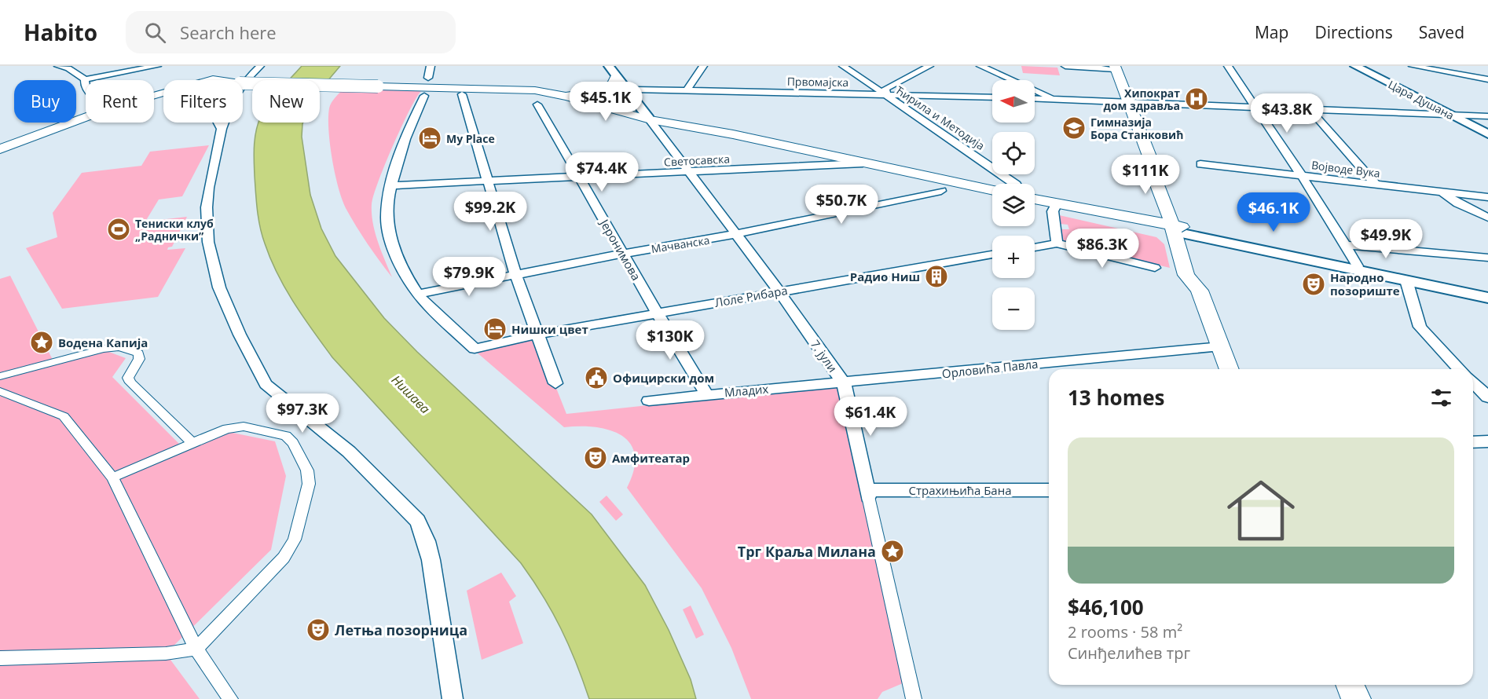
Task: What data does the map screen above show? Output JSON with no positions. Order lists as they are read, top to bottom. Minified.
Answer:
{"streets":{"street":["Првомајска","Цара Душана","Ћирила и Методија","Светосавска","Војводе Вука","Мачванска","Јеронимова","Лоле Рибара","7. јули","Орловића Павла","Младих","Страхињића Бана"]},"crossings":[["Првомајска","Ћирила и Методија"],["Првомајска","7. јули"],["Светосавска","Јеронимова"],["Светосавска","7. јули"],["Мачванска","Јеронимова"],["Мачванска","Лоле Рибара"],["Мачванска","7. јули"],["Јеронимова","Лоле Рибара"],["Јеронимова","Младих"],["Лоле Рибара","7. јули"],["7. јули","Орловића Павла"],["7. јули","Младих"],["7. јули","Страхињића Бана"],["Орловића Павла","Младих"]],"water":["Нишава"],"places":{"hospital":["Хипократ дом здравља"],"school or university":["Гимназија Бора Станковић"],"hotel":["My Place","Нишки цвет"],"sports":["Тениски клуб „Раднички”"],"building":["Радио Ниш"],"theatre":["Народно позориште","Амфитеатар","Летња позорница"],"place":["Водена Капија","Трг Краља Милана"],"public building":["Официрски дом"]},"north":"left","page":{"header":"Habito","search":"Search here","nav":["Map","Directions","Saved"],"map_buttons":["+","−"],"chip":["Buy","Rent","Filters","New"],"price":["$45.1K","$43.8K","$74.4K","$111K","$50.7K","$99.2K","$46.1K","$49.9K","$86.3K","$79.9K","$130K","$97.3K","$61.4K"],"heading":"13 homes","list":[{"name":"$46,100","note":"2 rooms · 58 m² · Синђелићев трг"}]}}
